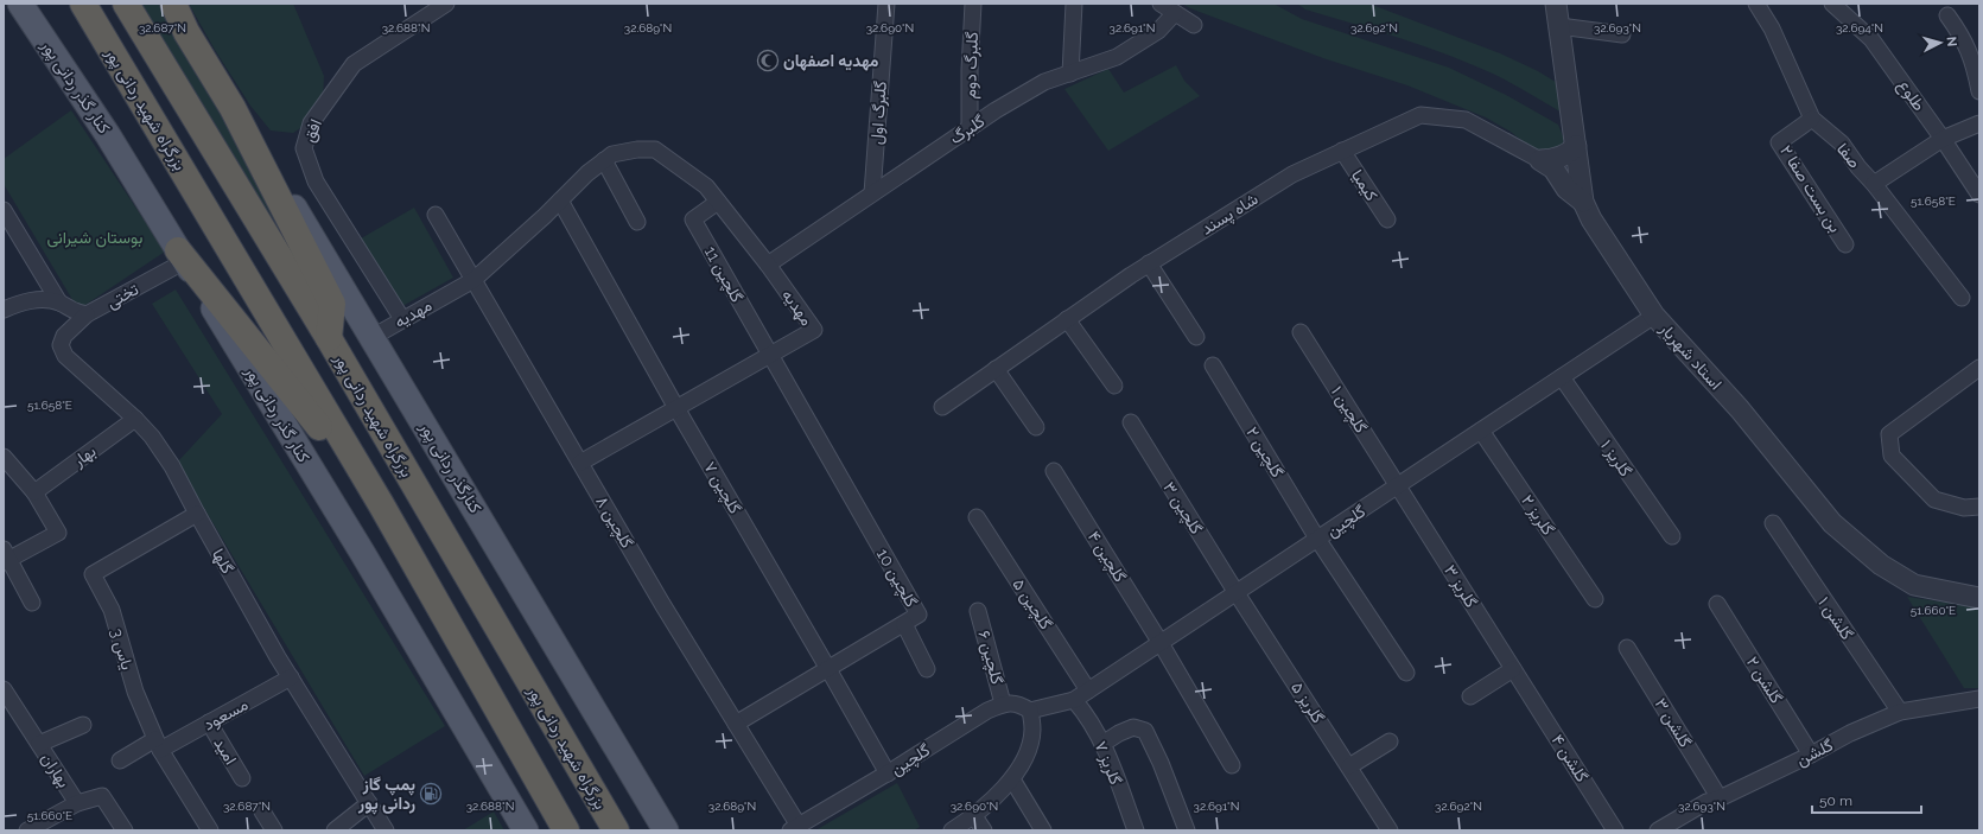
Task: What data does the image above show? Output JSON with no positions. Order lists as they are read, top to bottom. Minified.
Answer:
{"streets":{"highway":["بزرگراه شهید ردانی پور"],"main road":["کنار گذر ردانی پور","کنارگذر ردانی پور"],"street":["گلبرگ دوم","طلوع","گلبرگ اول","گلبرگ","افق","صفا","کیمیا","بن بست صفا ۲","شاه پسند","گلچین 11","تختی","مهدیه","استاد شهریار","گلچین ۱","گلچین ۲","بهار","گلریز ۱","گلچین ۷","گلچین ۳","گلریز ۲","گلچین","گلچین ۸","گلچین ۴","گلها","گلچین 10","گلریز ۳","گلچین ۵","گلشن ۱","یاس 3","گلچین ۶","گلشن ۲","گلریز ۵","مسعود","گلشن ۳","امید","گلشن","گلشن ۴","گلریز ۷","بهاران"]},"crossings":[["گلبرگ دوم","گلبرگ"],["کنار گذر ردانی پور","تختی"],["گلبرگ اول","گلبرگ"],["گلبرگ","مهدیه"],["افق","مهدیه"],["صفا","بن بست صفا ۲"],["کیمیا","شاه پسند"],["گلچین 11","مهدیه"],["گلچین 11","گلچین 10"],["تختی","گلها"],["مهدیه","کنارگذر ردانی پور"],["مهدیه","گلچین ۷"],["مهدیه","گلچین ۸"],["مهدیه","گلچین 10"],["استاد شهریار","گلچین"],["گلچین ۱","گلچین"],["گلچین ۱","گلریز ۳"],["گلچین ۲","گلچین"],["بهار","گلها"],["گلریز ۱","گلچین"],["گلچین ۷","گلچین"],["گلچین ۷","گلچین 10"],["گلچین ۳","گلچین"],["گلچین ۳","گلریز ۵"],["گلریز ۲","گلچین"],["گلچین","گلچین ۸"],["گلچین","گلچین ۴"],["گلچین","گلریز ۳"],["گلچین","گلچین ۵"],["گلچین","گلچین ۶"],["گلچین","گلریز ۵"],["گلچین","گلریز ۷"],["گلچین ۸","گلچین 10"],["گلها","یاس 3"],["گلها","مسعود"],["گلریز ۳","گلشن ۴"],["گلشن ۱","گلشن"],["یاس 3","مسعود"],["گلشن ۲","گلشن"],["مسعود","امید"],["گلشن ۳","گلشن"]],"parks":["بوستان شیرانی"],"places":{"mosque":["مهدیه اصفهان"],"fuel station":["پمپ گاز ردانی پور"]},"scale_bar":"50 m","north":"right","coordinates":["32.687°N","32.688°N","32.689°N","32.690°N","32.691°N","32.692°N","32.693°N","32.694°N","51.658°E","51.660°E"]}
